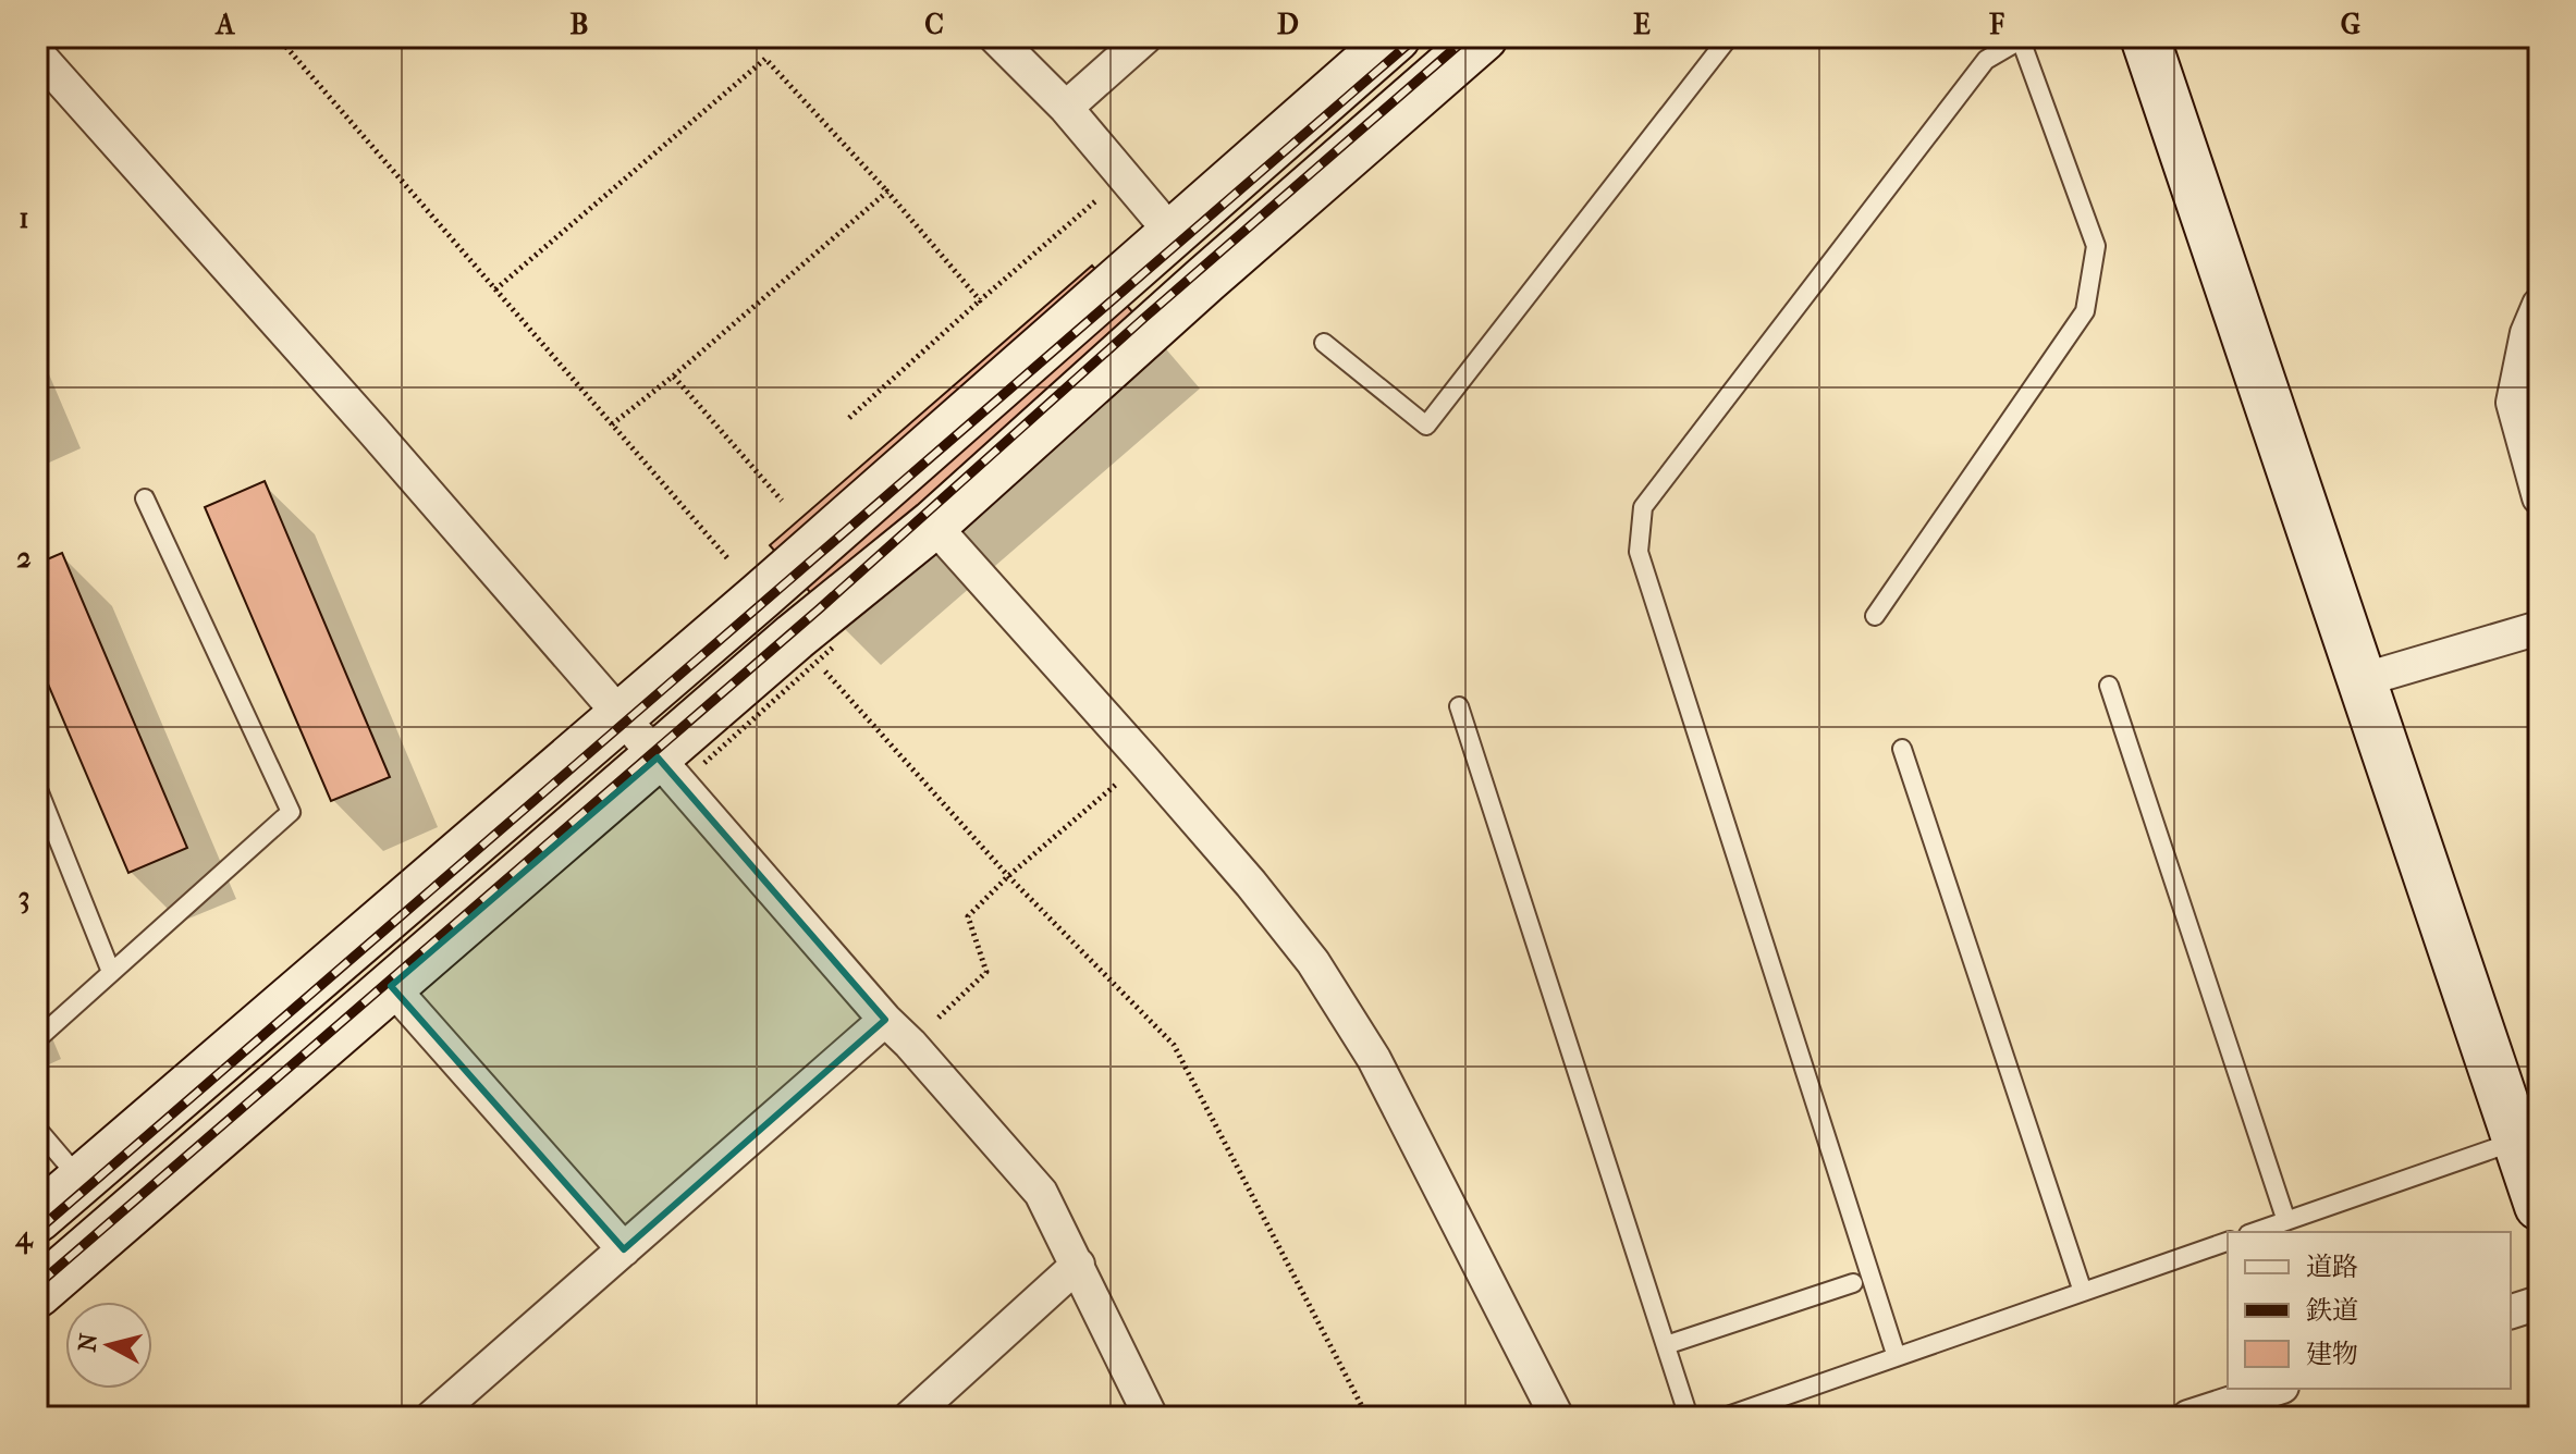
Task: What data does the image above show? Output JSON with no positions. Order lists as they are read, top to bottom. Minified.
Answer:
{"legend":["道路","鉄道","建物"],"north":"left","grid":{"columns":["A","B","C","D","E","F","G"],"rows":["1","2","3","4"]}}
